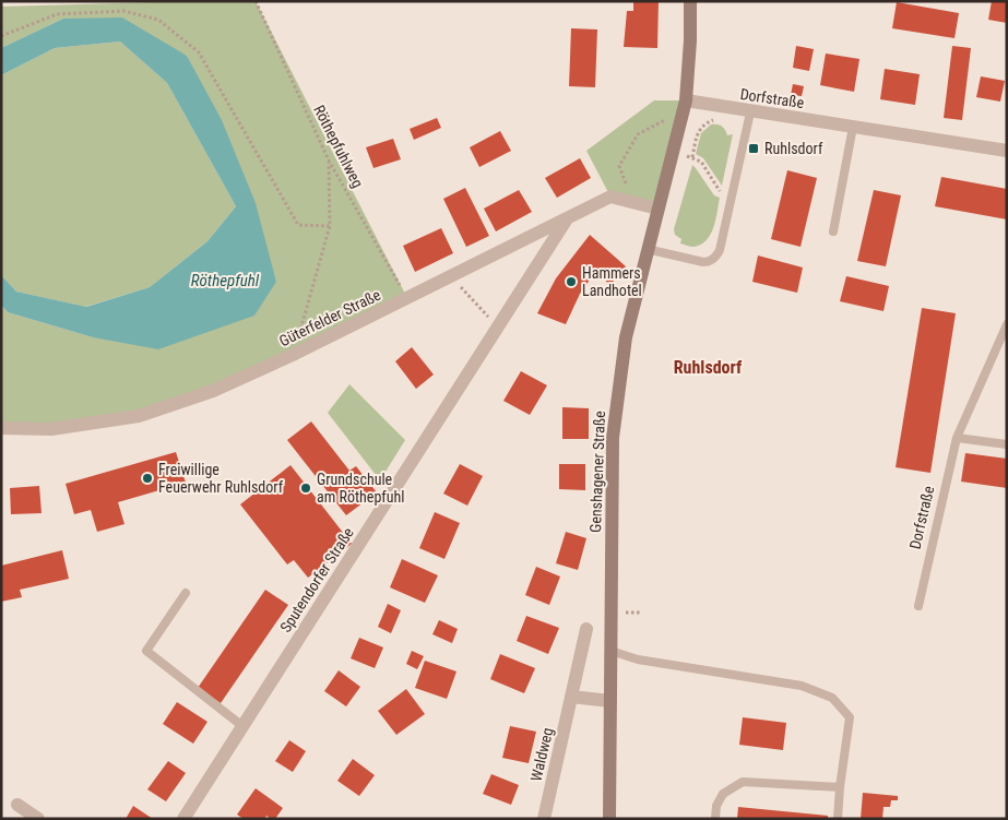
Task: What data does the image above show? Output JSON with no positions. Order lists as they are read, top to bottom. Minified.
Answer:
{"streets":{"main road":["Genshagener Straße"],"street":["Dorfstraße","Güterfelder Straße","Sputendorfer Straße","Waldweg"],"path":["Röthepfuhlweg"]},"crossings":[["Dorfstraße","Genshagener Straße"],["Röthepfuhlweg","Güterfelder Straße"],["Güterfelder Straße","Genshagener Straße"],["Güterfelder Straße","Sputendorfer Straße"]],"districts":["Ruhlsdorf"],"water":["Röthepfuhl"],"places":{"transit":["Ruhlsdorf"],"other":["Hammers Landhotel","Freiwillige Feuerwehr Ruhlsdorf","Grundschule am Röthepfuhl"]}}
